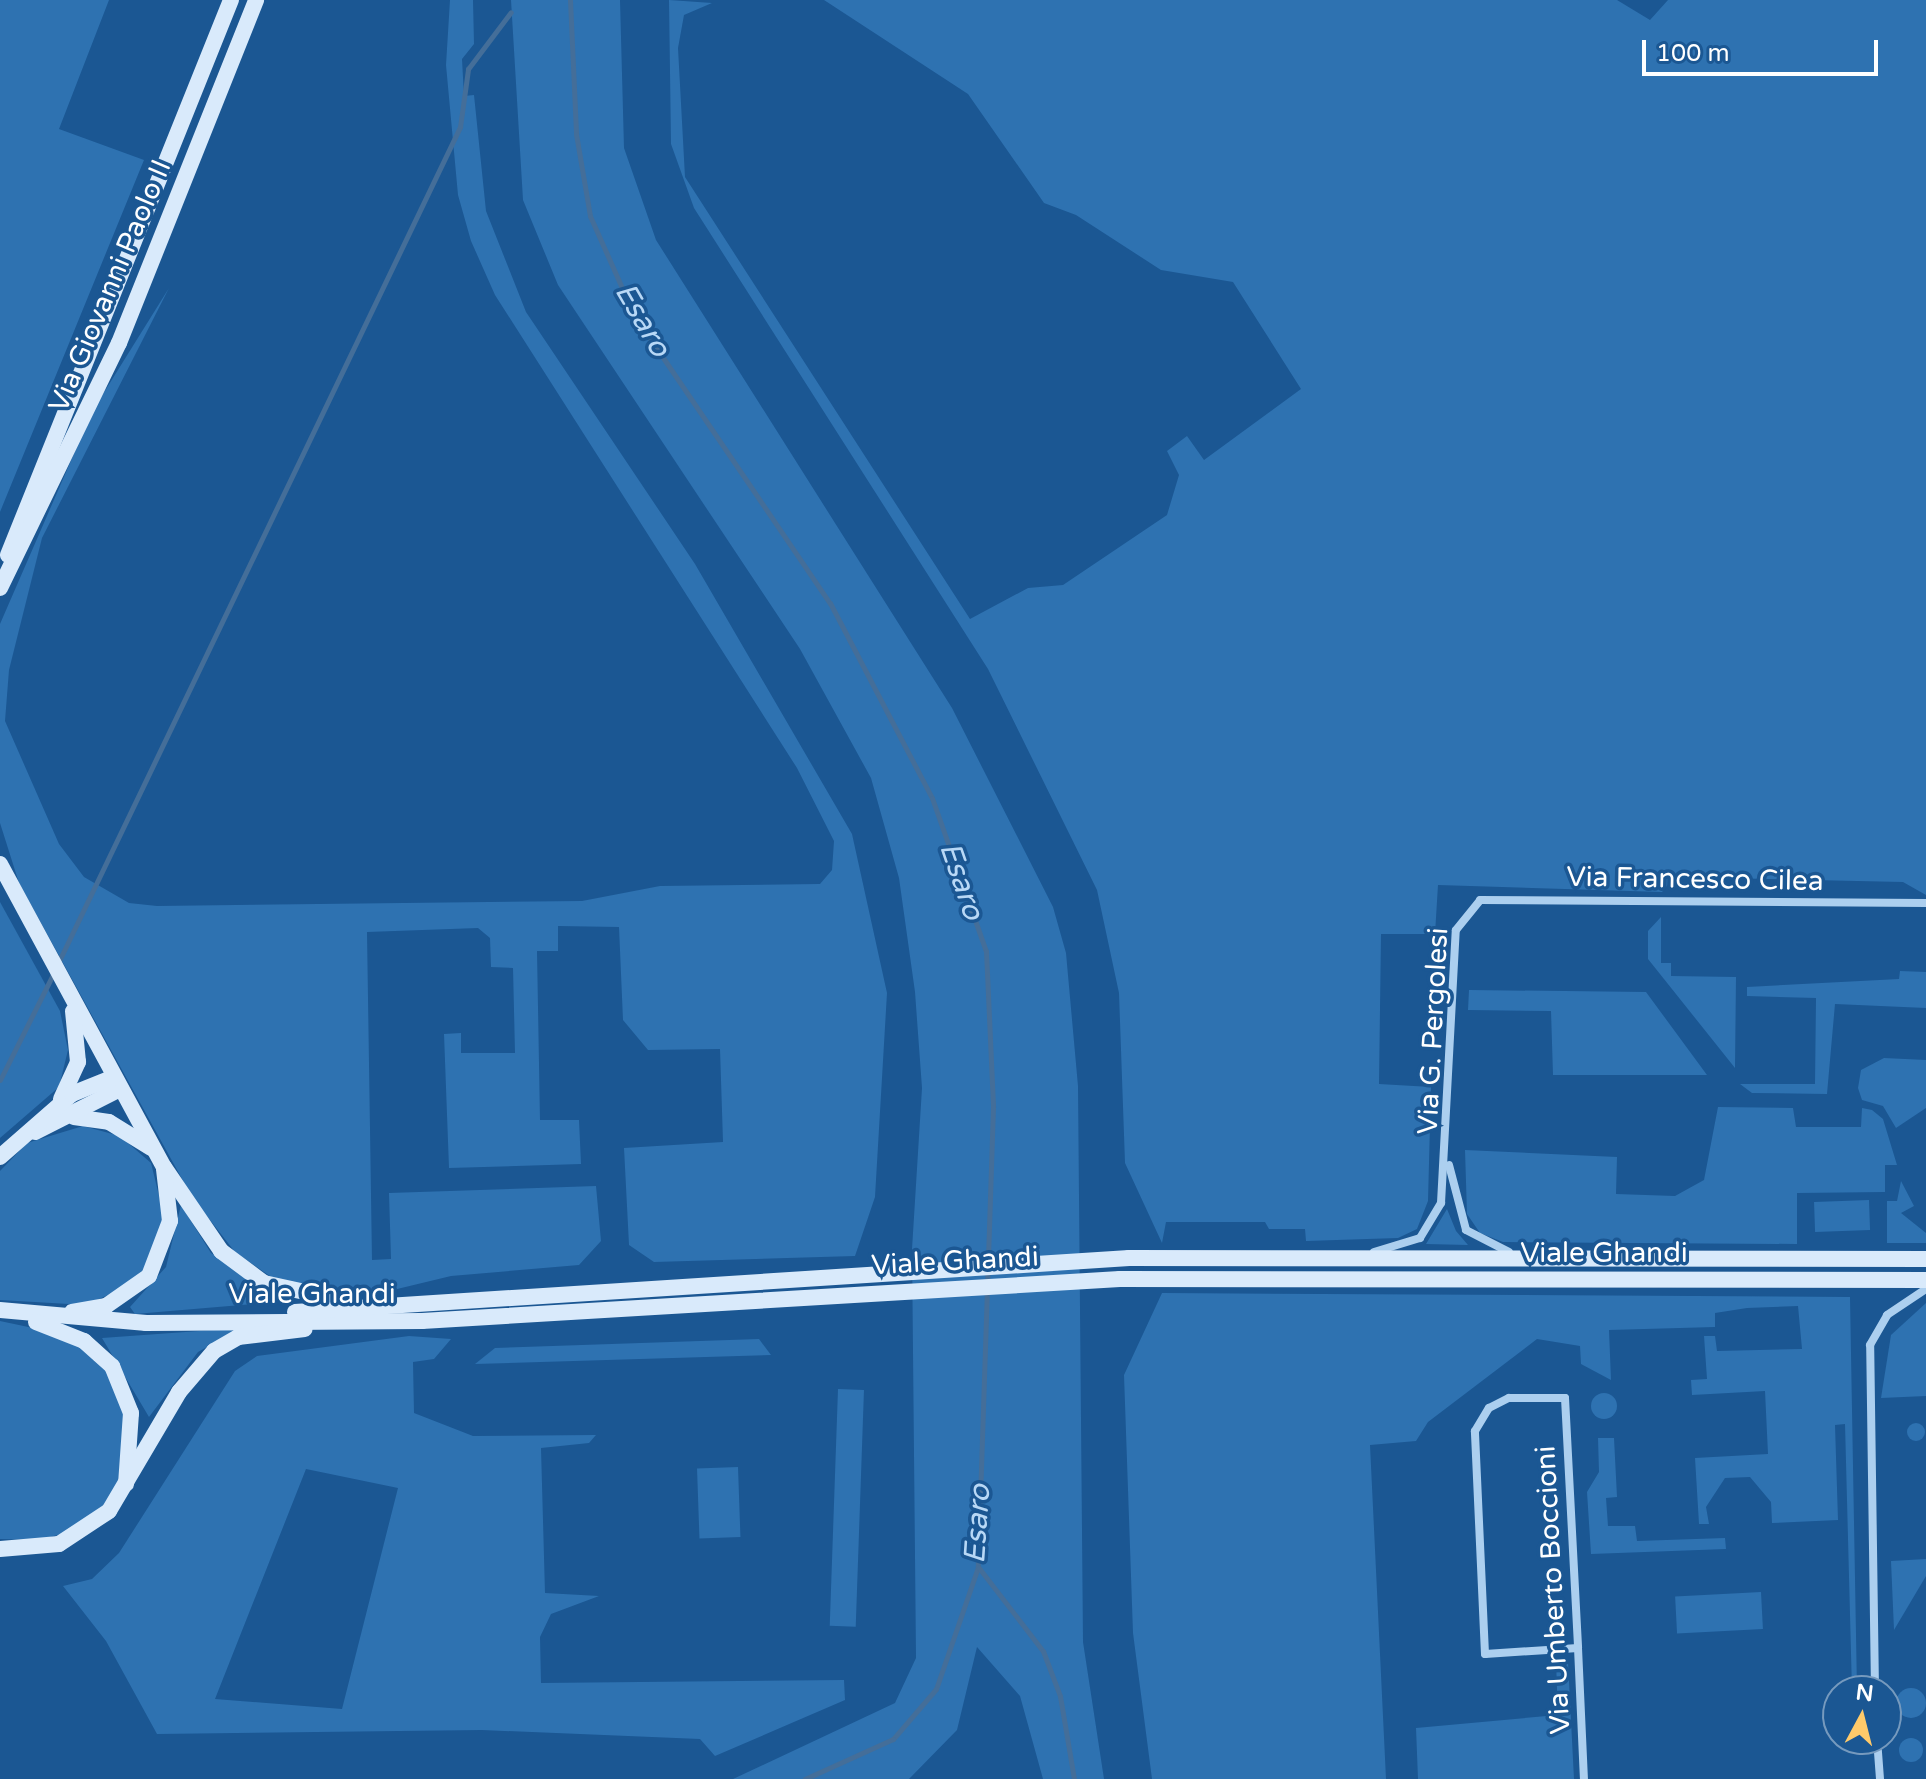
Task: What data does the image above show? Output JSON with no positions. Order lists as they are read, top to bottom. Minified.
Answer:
{"streets":{"main road":["Via Giovanni Paolo II","Viale Ghandi"],"street":["Via Francesco Cilea","Via G. Pergolesi","Via Umberto Boccioni"]},"crossings":[["Via Francesco Cilea","Via G. Pergolesi"]],"water":["Esaro"],"scale_bar":"100 m","north":"top"}
